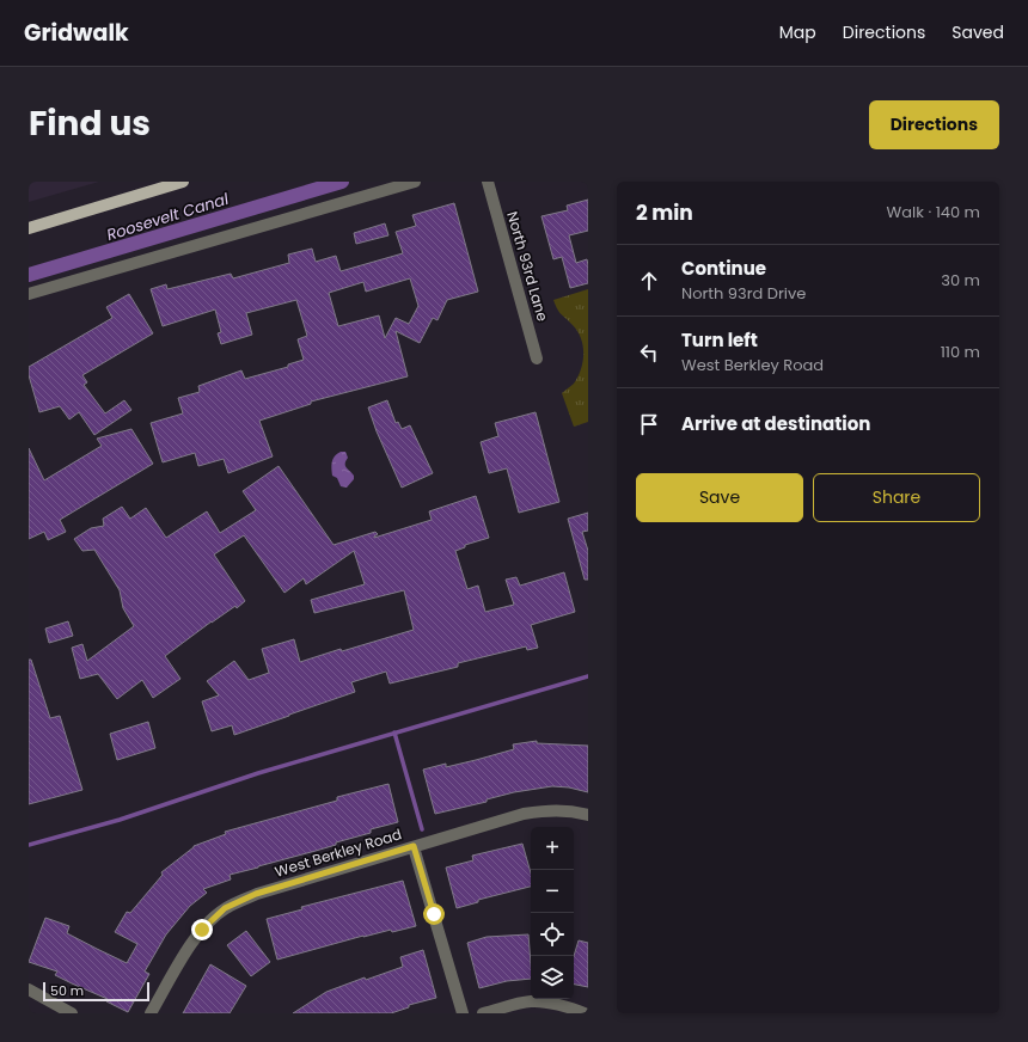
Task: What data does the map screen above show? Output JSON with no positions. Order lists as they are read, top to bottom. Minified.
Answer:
{"streets":{"street":["North 93rd Lane","West Berkley Road"]},"water":["Roosevelt Canal"],"scale_bar":"50 m","page":{"header":"Gridwalk","nav":["Map","Directions","Saved"],"title":"Find us","buttons":["Directions",["Save","Share"]],"heading":["2 min","Walk · 140 m"],"list":[["Continue","North 93rd Drive","30 m"],["Turn left","West Berkley Road","110 m"],"Arrive at destination"],"map_buttons":["+","−"],"scale":"50 m"}}
